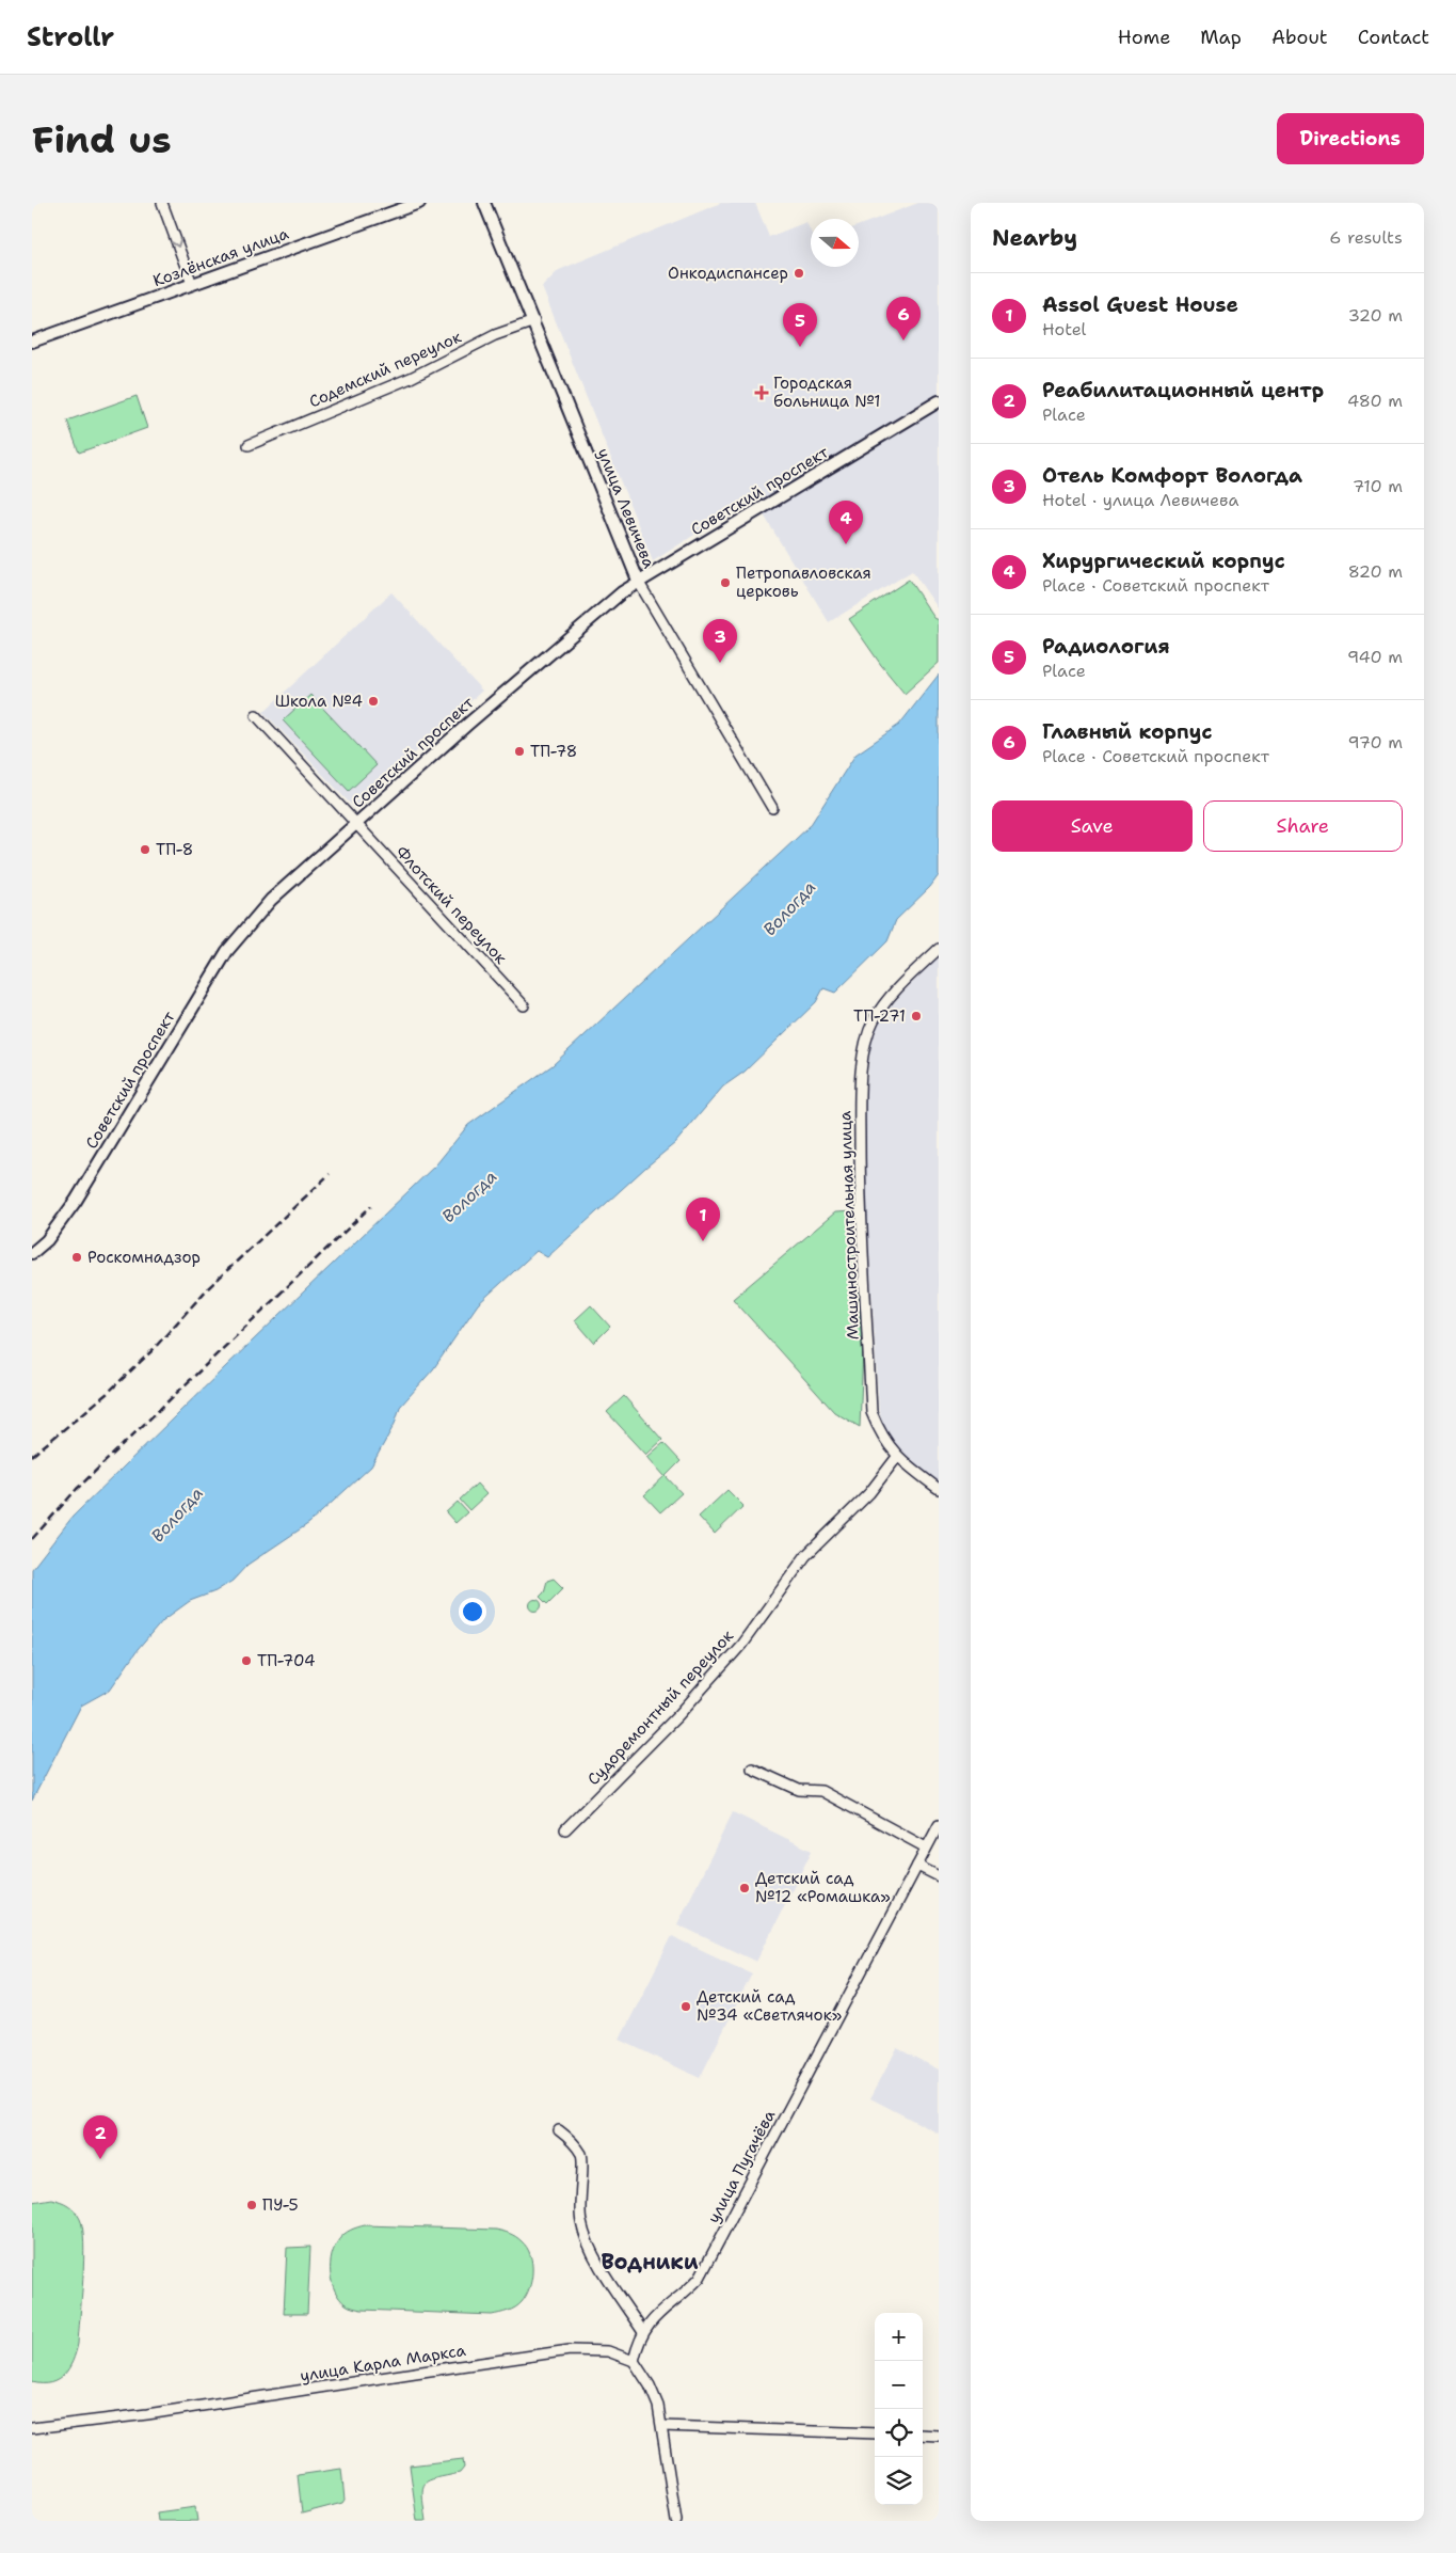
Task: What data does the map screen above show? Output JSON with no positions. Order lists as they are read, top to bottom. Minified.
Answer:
{"streets":{"street":["Козлёнская улица","Содемский переулок","Советский проспект","улица Левичева","Флотский переулок","Машиностроительная улица","Судоремонтный переулок","улица Пугачёва","улица Карла Маркса"]},"crossings":[["Содемский переулок","улица Левичева"],["Советский проспект","улица Левичева"],["Советский проспект","Флотский переулок"],["Машиностроительная улица","Судоремонтный переулок"],["улица Пугачёва","улица Карла Маркса"]],"districts":["Водники"],"water":["Вологда"],"places":{"other":["Онкодиспансер","Петропавловская церковь","Школа №4","ТП-78","ТП-8","ТП-271","Роскомнадзор","ТП-704","Детский сад №12 «Ромашка»","Детский сад №34 «Светлячок»","ПУ-5"],"health":["Городская больница №1"]},"north":"right","page":{"header":"Strollr","nav":["Home","Map","About","Contact"],"buttons":["Directions",["Save","Share"]],"title":"Find us","heading":["Nearby","6 results"],"list":[{"mark":"1","name":"Assol Guest House","note":"Hotel","value":"320 m"},{"mark":"2","name":"Реабилитационный центр","note":"Place","value":"480 m"},{"mark":"3","name":"Отель Комфорт Вологда","note":"Hotel · улица Левичева","value":"710 m"},{"mark":"4","name":"Хирургический корпус","note":"Place · Советский проспект","value":"820 m"},{"mark":"5","name":"Радиология","note":"Place","value":"940 m"},{"mark":"6","name":"Главный корпус","note":"Place · Советский проспект","value":"970 m"}],"pins":["6","5","4","3","1","2"],"map_buttons":["+","−"]}}
